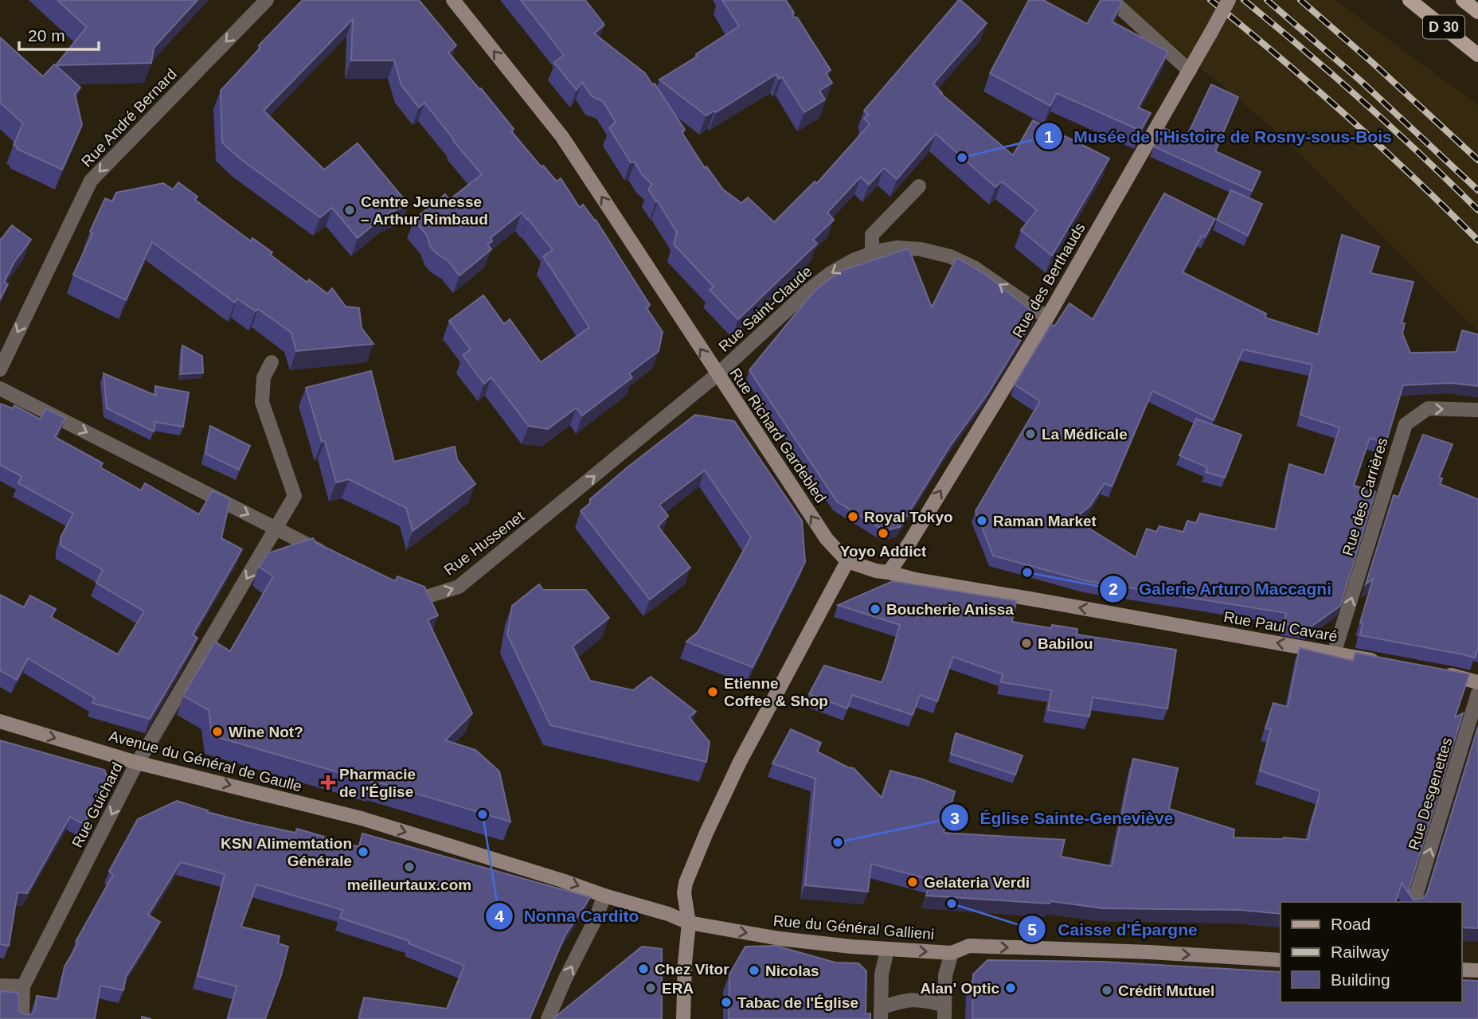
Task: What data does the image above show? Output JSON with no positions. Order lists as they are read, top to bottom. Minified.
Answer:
{"streets":{"main road":["D 30","Rue des Berthauds","Rue Richard Gardebled","Rue Paul Cavaré","Avenue du Général de Gaulle","Rue du Général Gallieni"],"street":["Rue André Bernard","Rue Saint-Claude","Rue des Carrières","Rue Hussenet","Rue Desgenettes","Rue Guichard"]},"crossings":[["Rue des Berthauds","Rue Saint-Claude"],["Rue des Berthauds","Rue Paul Cavaré"],["Rue Saint-Claude","Rue Richard Gardebled"],["Rue Saint-Claude","Rue Hussenet"],["Rue Richard Gardebled","Rue Hussenet"],["Rue Richard Gardebled","Rue Paul Cavaré"],["Rue des Carrières","Rue Paul Cavaré"],["Avenue du Général de Gaulle","Rue Guichard"],["Avenue du Général de Gaulle","Rue du Général Gallieni"]],"one_way":["Rue André Bernard","Rue des Berthauds","Rue Saint-Claude","Rue Richard Gardebled","Rue des Carrières","Rue Hussenet","Rue Paul Cavaré","Avenue du Général de Gaulle","Rue Desgenettes","Rue Guichard","Rue du Général Gallieni"],"places":{"other":["Musée de l'Histoire de Rosny-sous-Bois","Centre Jeunesse – Arthur Rimbaud","La Médicale","Royal Tokyo","Raman Market","Yoyo Addict","Galerie Arturo Maccagni","Boucherie Anissa","Babilou","Etienne Coffee & Shop","Wine Not?","Nonna Cardito","Église Sainte-Geneviève","KSN Alimemtation Générale","meilleurtaux.com","Gelateria Verdi","Caisse d'Épargne","Chez Vitor","Nicolas","ERA","Alan' Optic","Crédit Mutuel","Tabac de l'Église"],"health":["Pharmacie de l'Église"]},"legend":["Road","Railway","Building"],"scale_bar":"20 m"}
